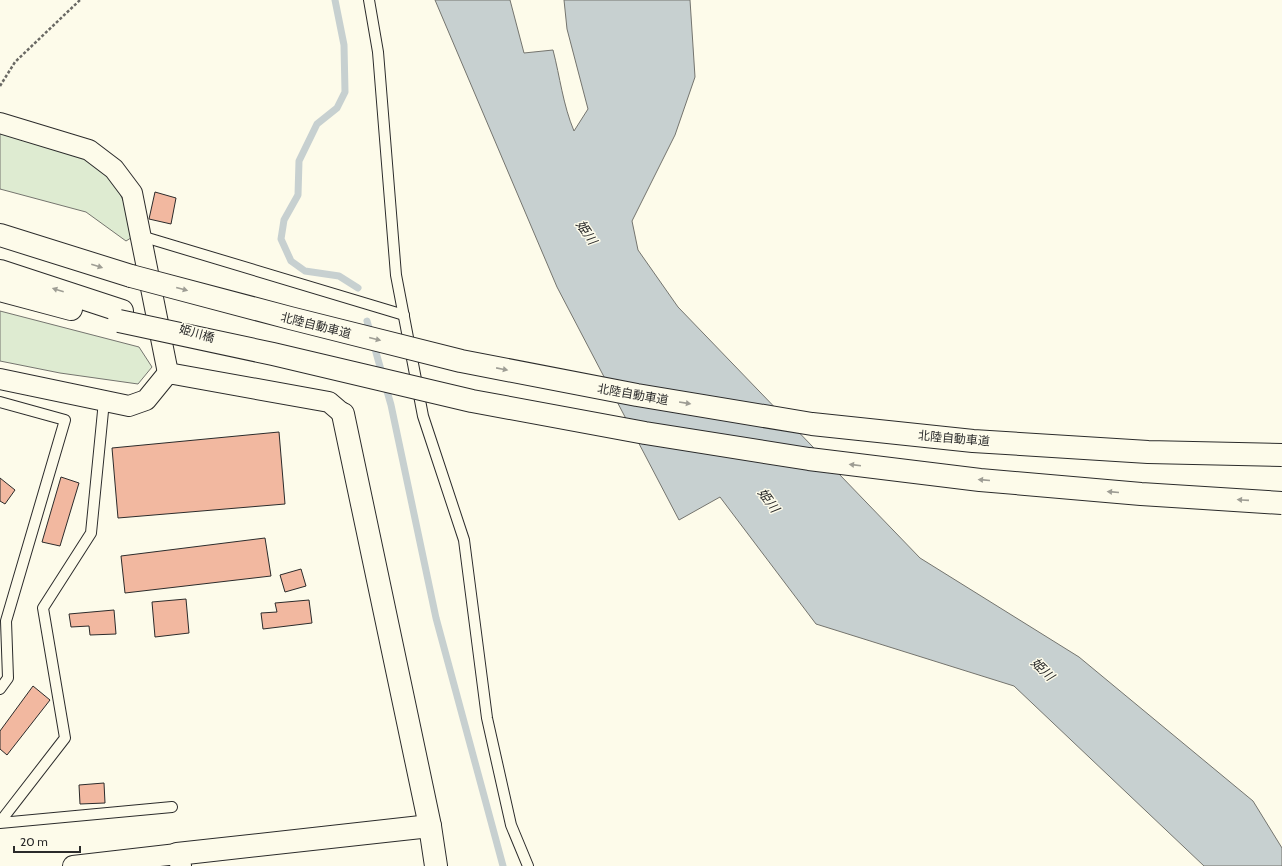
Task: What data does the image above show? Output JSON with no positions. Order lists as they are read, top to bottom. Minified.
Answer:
{"streets":{"main road":["北陸自動車道"]},"water":["姫川"],"scale_bar":"20 m"}
